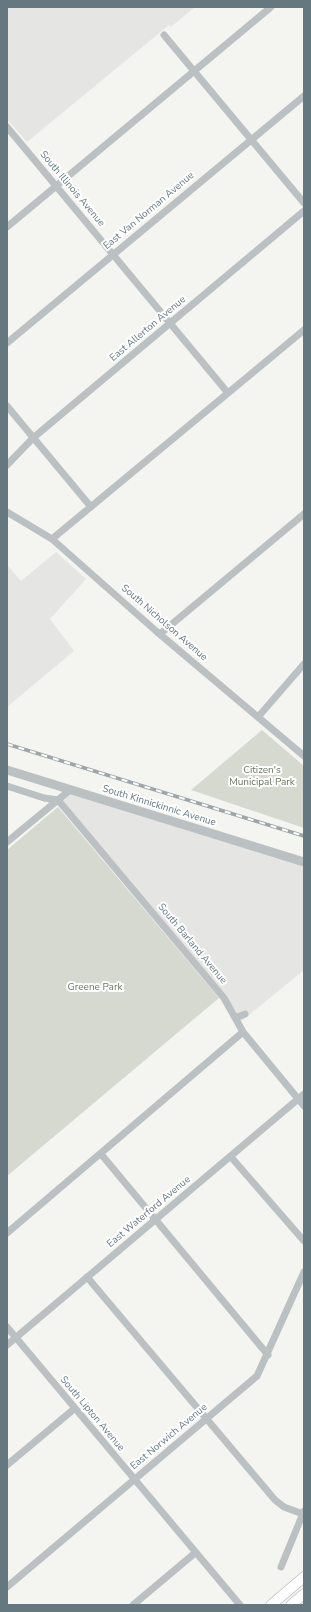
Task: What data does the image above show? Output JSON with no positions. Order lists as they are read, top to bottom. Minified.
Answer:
{"streets":{"street":["South Illinois Avenue","East Van Norman Avenue","East Allerton Avenue","South Nicholson Avenue","South Kinnickinnic Avenue","South Barland Avenue","East Waterford Avenue","South Lipton Avenue","East Norwich Avenue"]},"crossings":[["South Illinois Avenue","East Van Norman Avenue"],["South Illinois Avenue","East Allerton Avenue"],["South Barland Avenue","East Waterford Avenue"],["East Waterford Avenue","South Lipton Avenue"],["South Lipton Avenue","East Norwich Avenue"]],"parks":["Citizen's Municipal Park","Greene Park"]}
